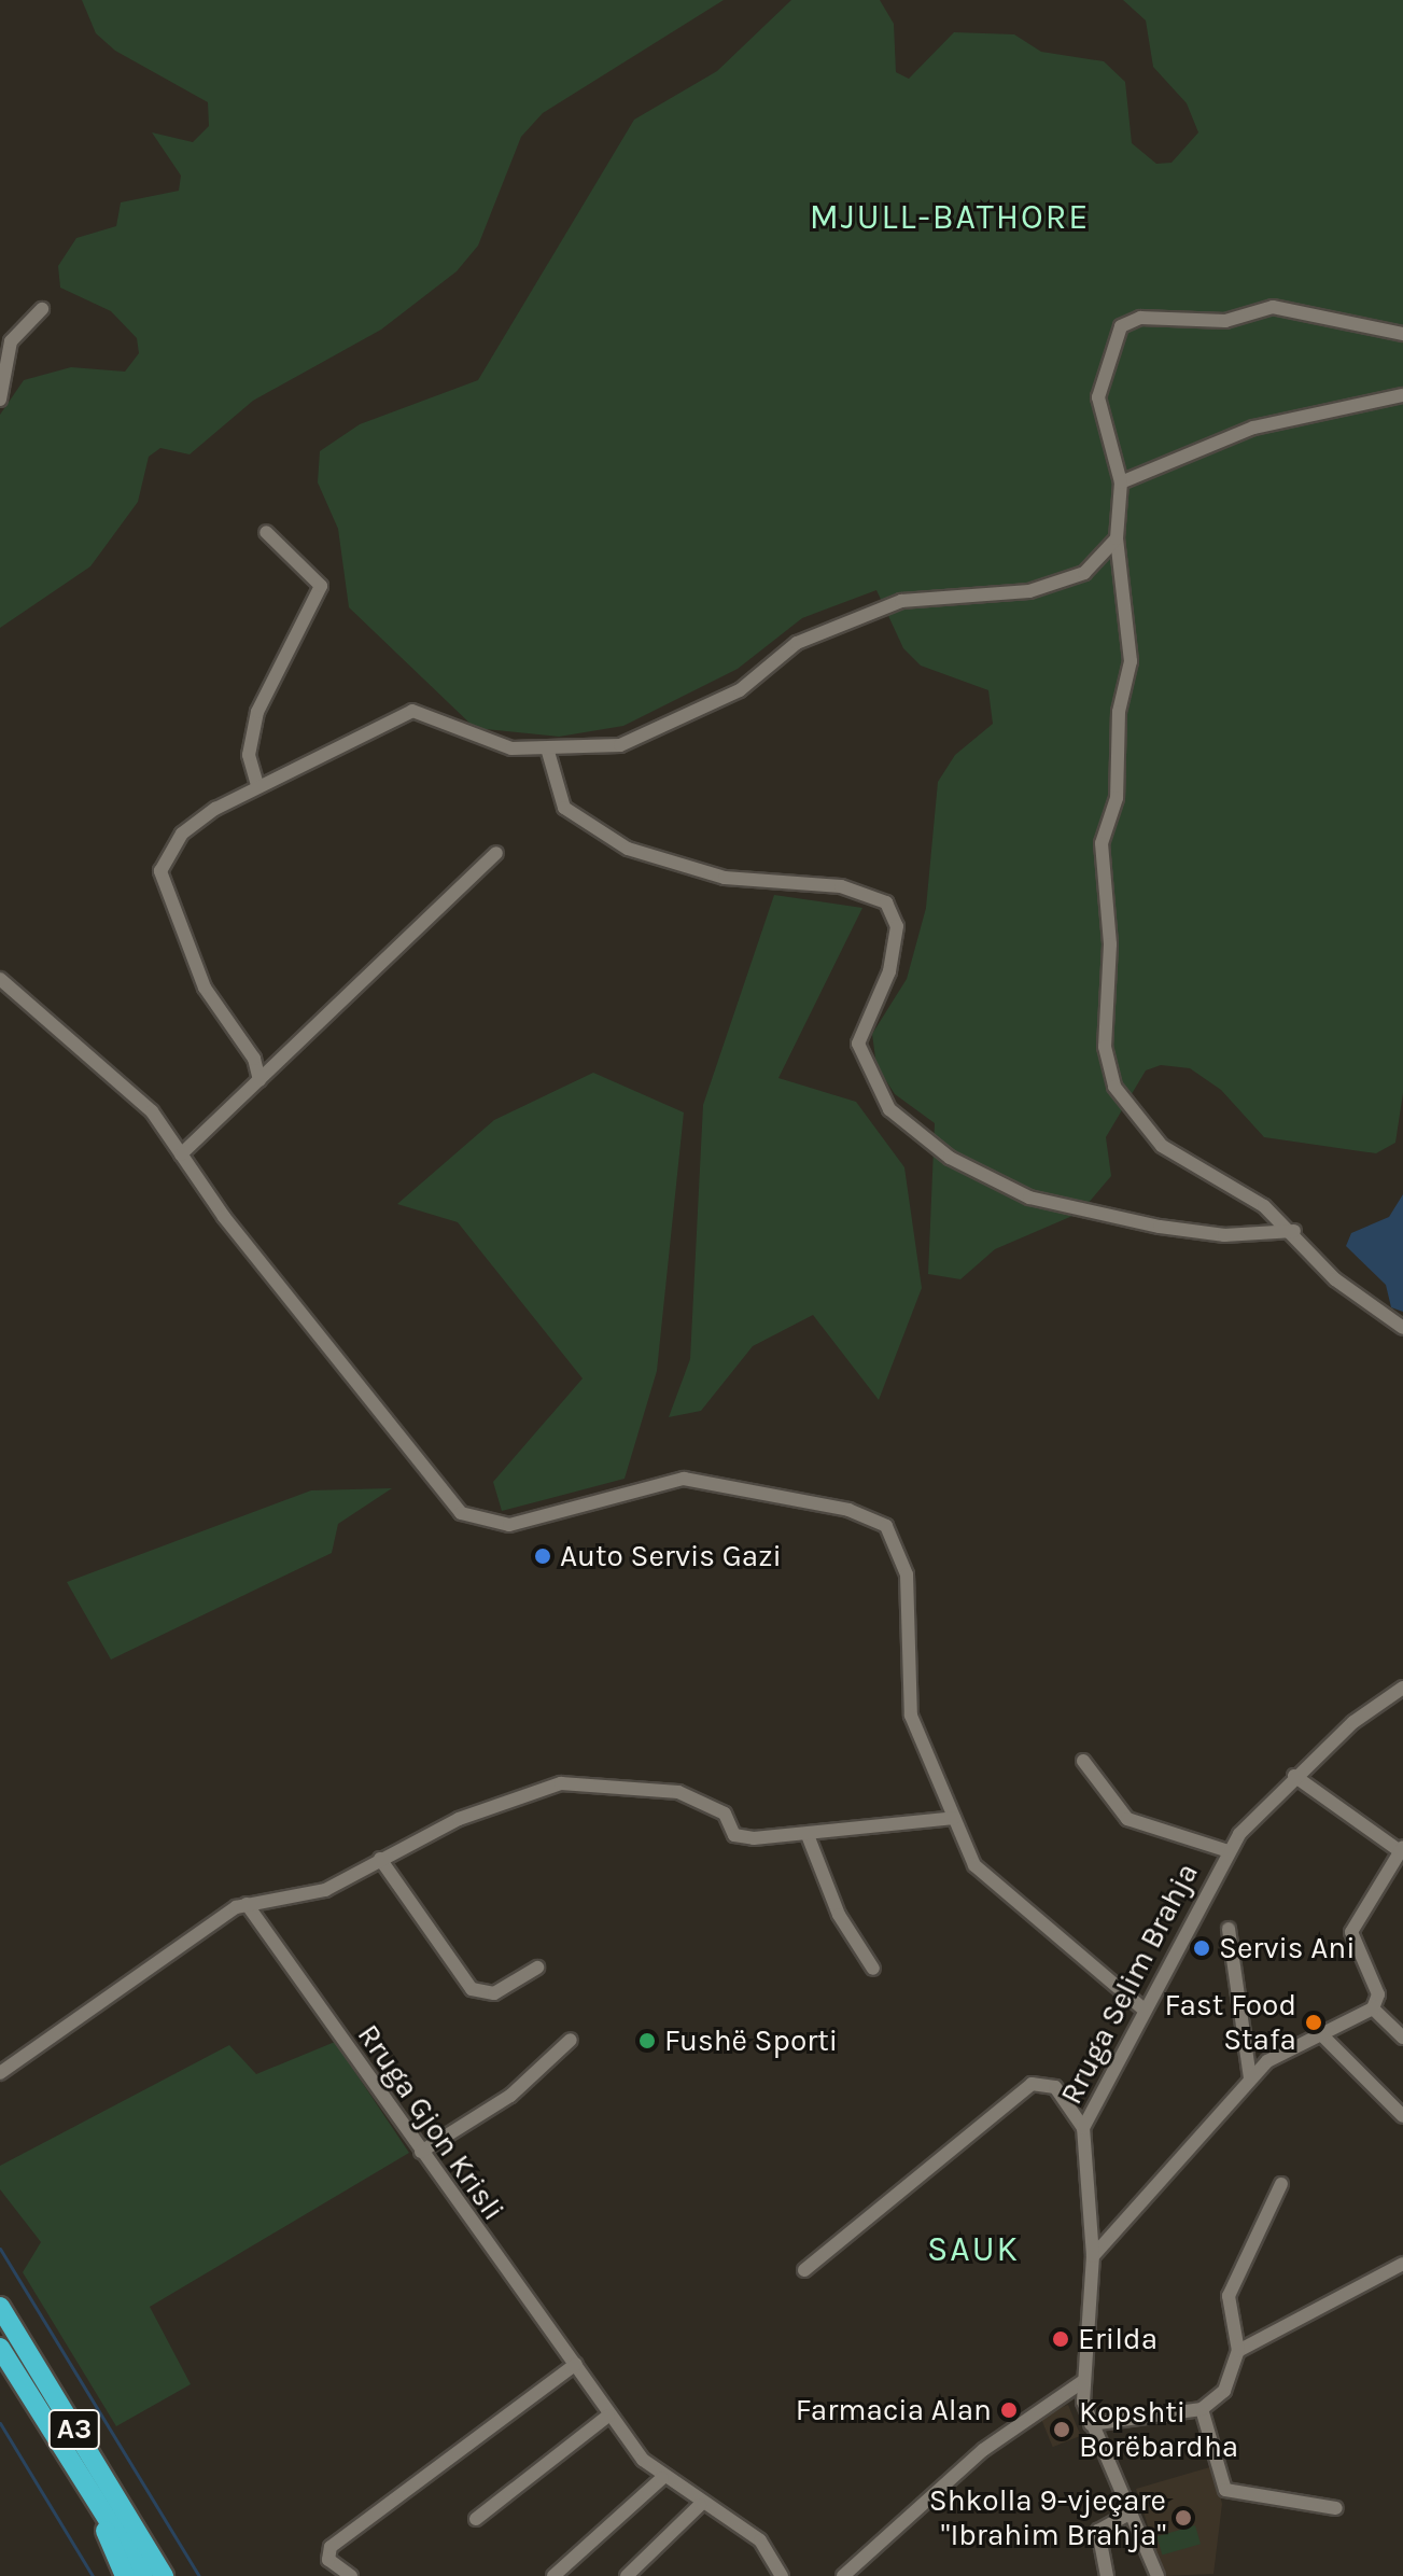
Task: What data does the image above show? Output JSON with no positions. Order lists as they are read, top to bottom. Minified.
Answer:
{"streets":{"highway":["A3"],"street":["Rruga Selim Brahja","Rruga Gjon Krisli"]},"districts":["MJULL-BATHORE","SAUK"],"places":["Auto Servis Gazi","Servis Ani","Fast Food Stafa","Fushë Sporti","Erilda","Farmacia Alan","Kopshti Borëbardha","Shkolla 9-vjeçare \"Ibrahim Brahja\""]}
